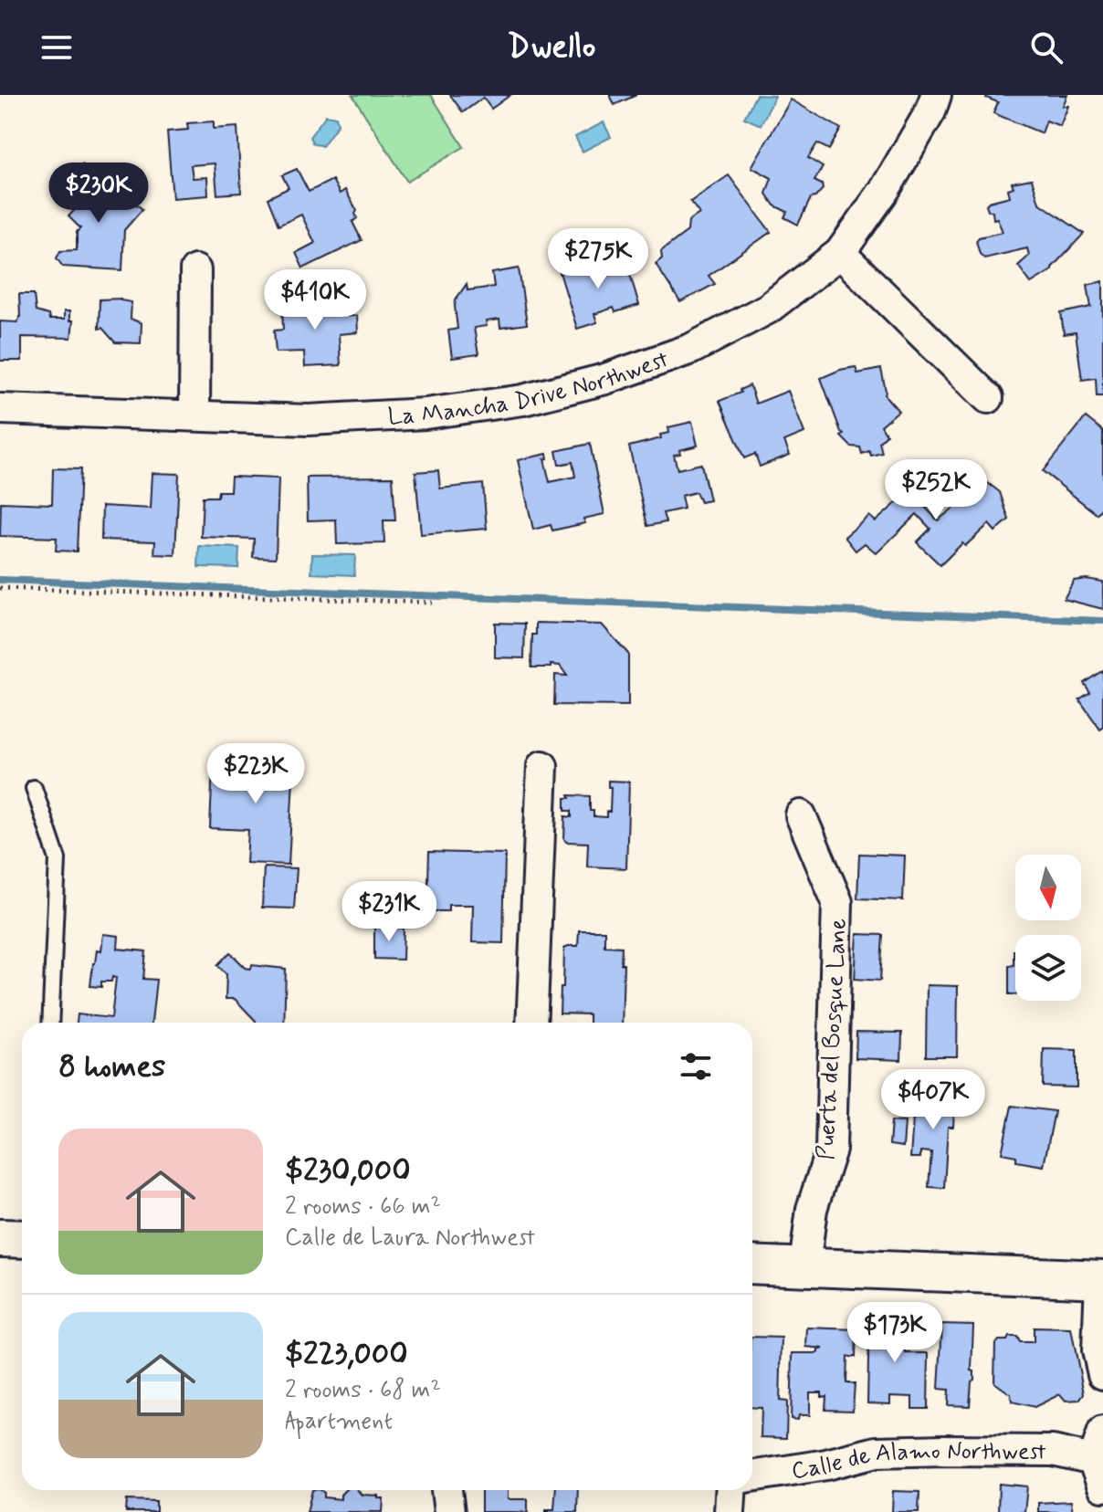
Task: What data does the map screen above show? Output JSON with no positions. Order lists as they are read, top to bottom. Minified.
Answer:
{"streets":{"street":["La Mancha Drive Northwest","Puerta del Bosque Lane","Calle de Alamo Northwest"]},"north":"bottom","page":{"header":"Dwello","price":["$230K","$275K","$410K","$252K","$223K","$231K","$407K","$173K"],"heading":"8 homes","list":[{"name":"$230,000","note":"2 rooms · 66 m² · Calle de Laura Northwest"},{"name":"$223,000","note":"2 rooms · 68 m² · Apartment"}]}}
